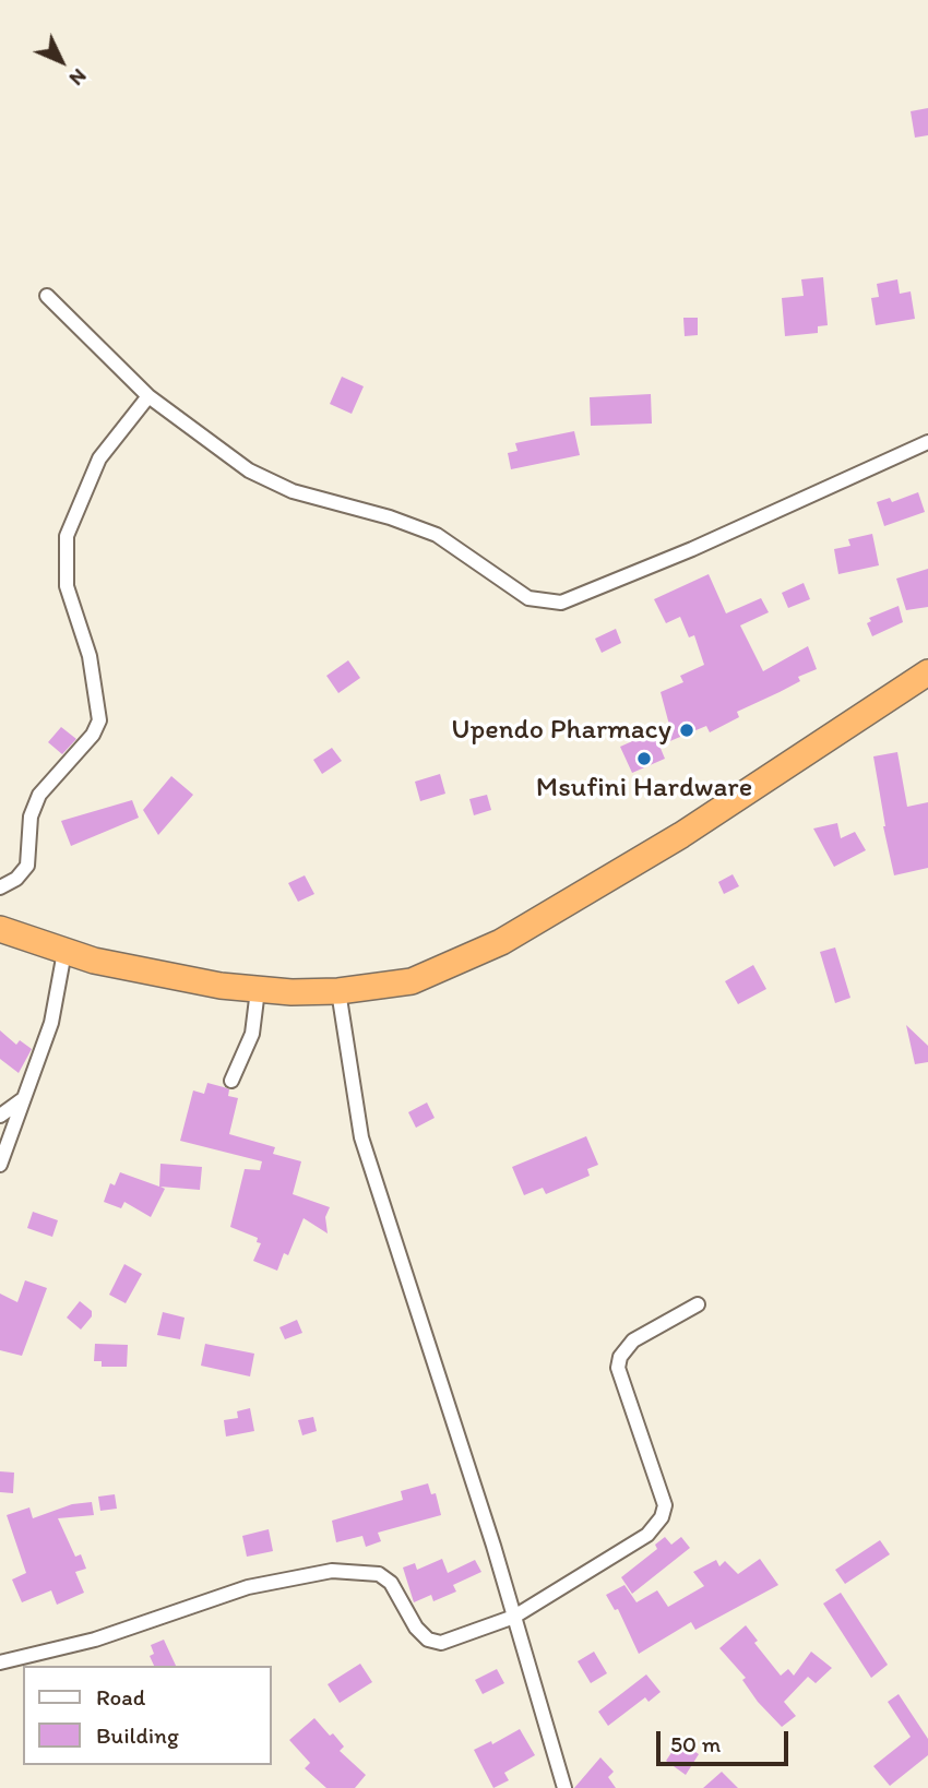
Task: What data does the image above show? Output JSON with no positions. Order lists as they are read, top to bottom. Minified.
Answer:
{"places":["Upendo Pharmacy","Msufini Hardware"],"legend":["Road","Building"],"scale_bar":"50 m","north":"bottom right"}
